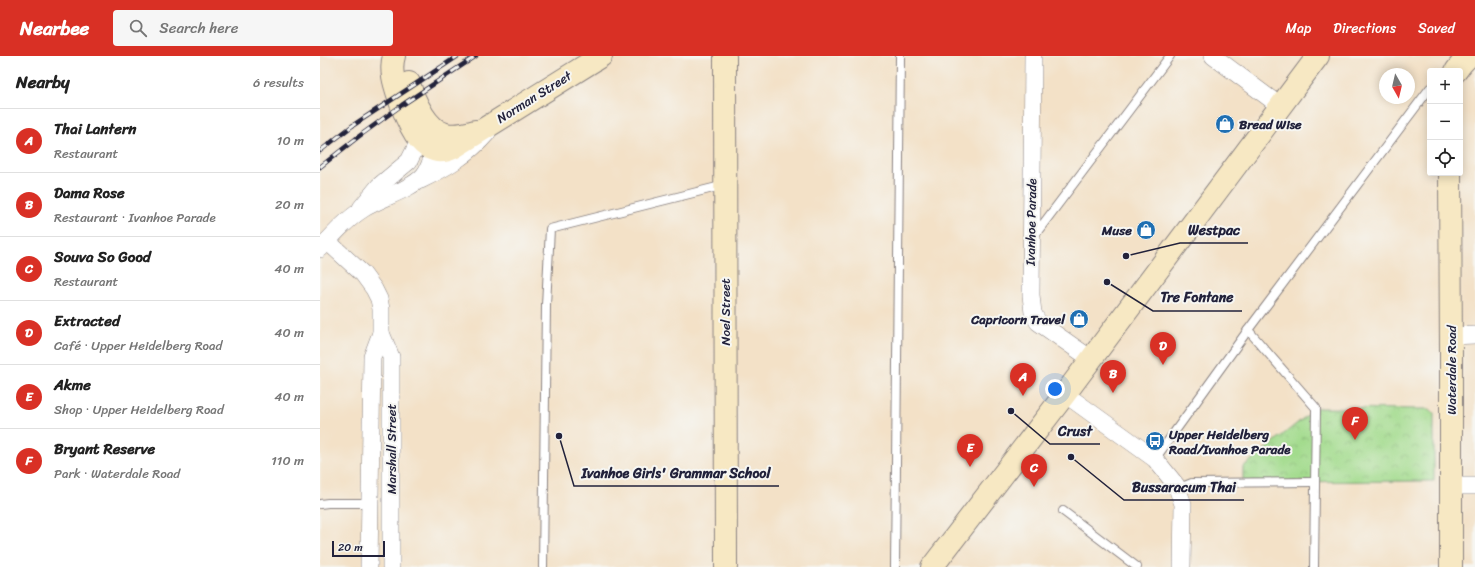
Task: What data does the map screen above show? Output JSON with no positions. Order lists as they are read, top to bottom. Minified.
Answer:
{"streets":{"street":["Norman Street","Ivanhoe Parade","Noel Street","Waterdale Road","Marshall Street"]},"places":{"shop":["Bread Wise","Muse","Capricorn Travel"],"other":["Westpac","Tre Fontane","Crust","Ivanhoe Girls' Grammar School","Bussaracum Thai"],"bus stop":["Upper Heidelberg Road/Ivanhoe Parade"]},"scale_bar":"20 m","north":"bottom","page":{"header":"Nearbee","search":"Search here","nav":["Map","Directions","Saved"],"heading":["Nearby","6 results"],"map_buttons":["+","−"],"list":[{"mark":"A","name":"Thai Lantern","note":"Restaurant","value":"10 m"},{"mark":"B","name":"Dama Rose","note":"Restaurant · Ivanhoe Parade","value":"20 m"},{"mark":"C","name":"Souva So Good","note":"Restaurant","value":"40 m"},{"mark":"D","name":"Extracted","note":"Café · Upper Heidelberg Road","value":"40 m"},{"mark":"E","name":"Akme","note":"Shop · Upper Heidelberg Road","value":"40 m"},{"mark":"F","name":"Bryant Reserve","note":"Park · Waterdale Road","value":"110 m"}],"pins":["D","B","A","F","E","C"],"scale":"20 m"}}
